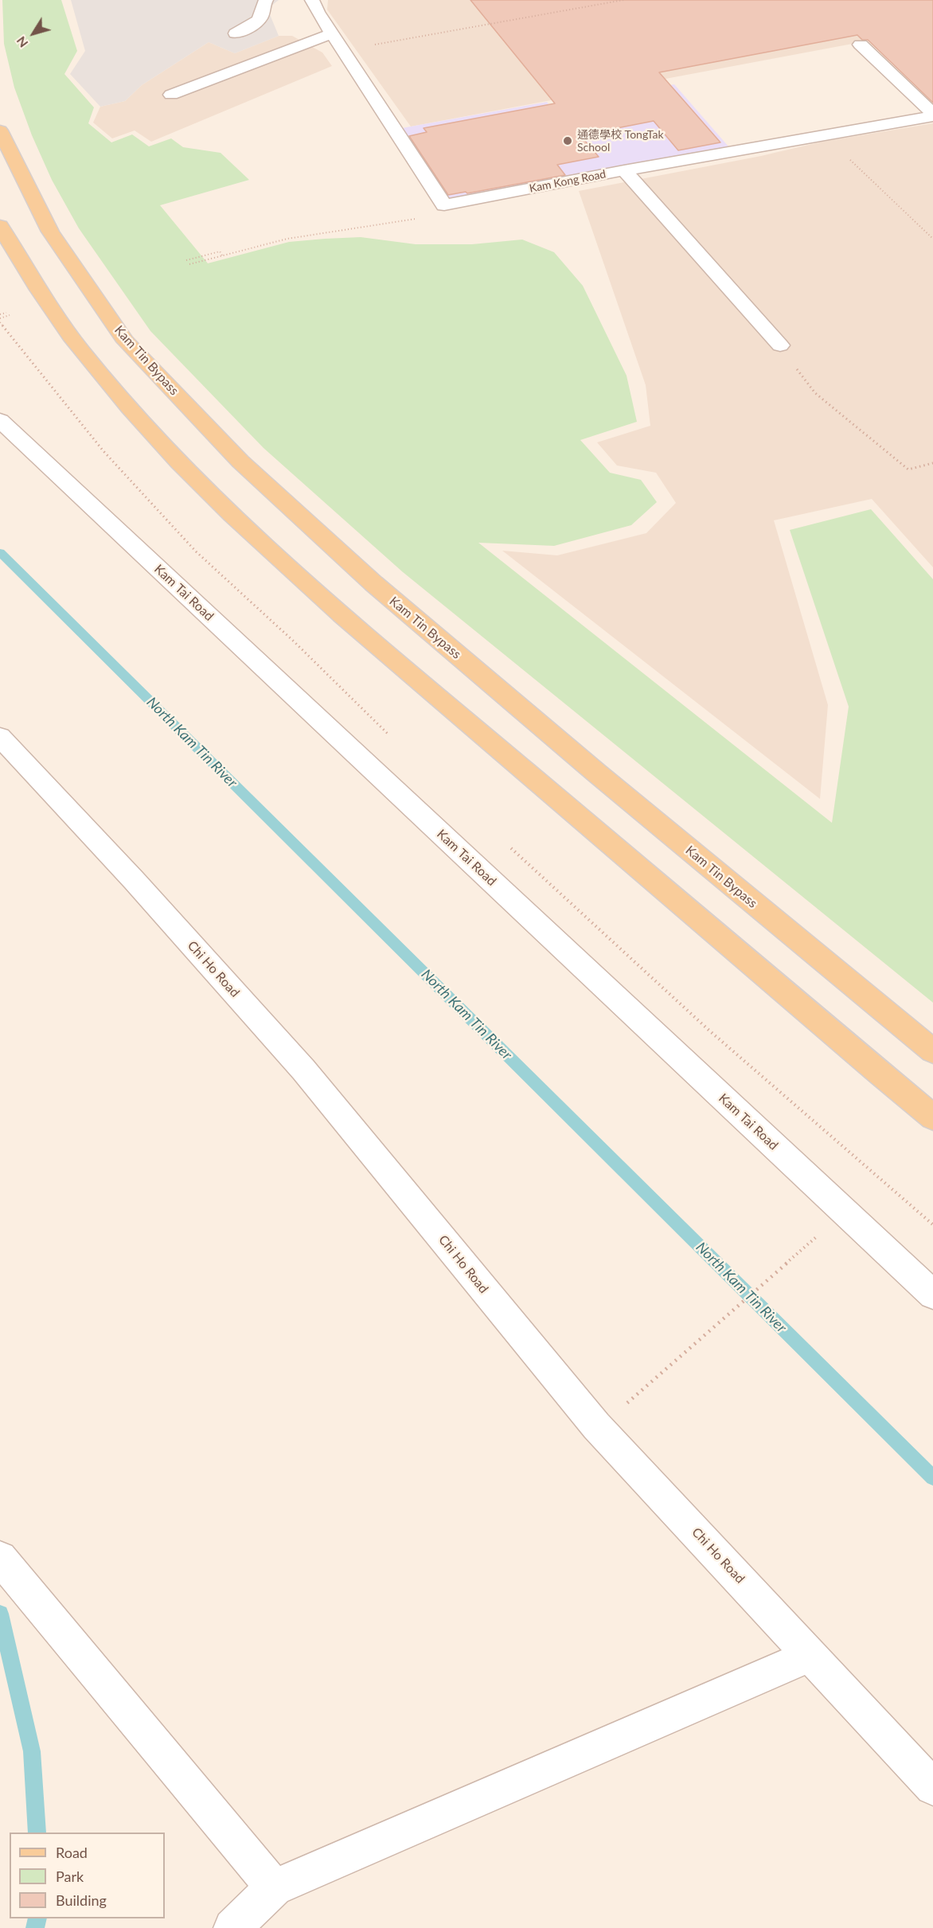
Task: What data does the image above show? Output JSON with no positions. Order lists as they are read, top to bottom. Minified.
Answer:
{"streets":{"main road":["Kam Tin Bypass"],"street":["Kam Kong Road","Kam Tai Road","Chi Ho Road"]},"water":["North Kam Tin River"],"places":["通德學校 TongTak School"],"legend":["Road","Park","Building"],"north":"bottom left"}
